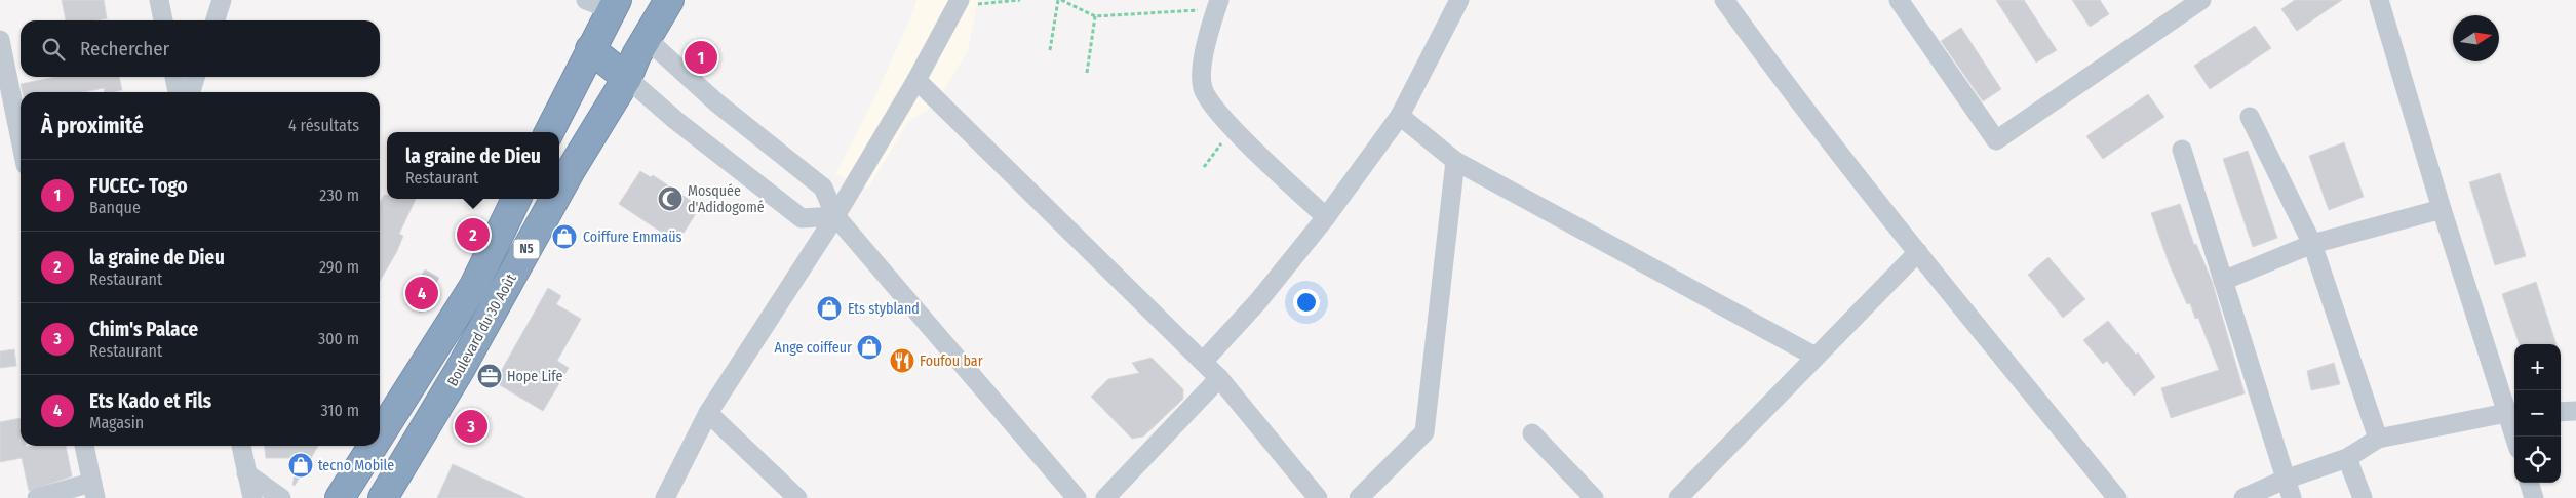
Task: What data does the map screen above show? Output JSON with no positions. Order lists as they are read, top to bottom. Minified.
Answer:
{"streets":{"highway":["N5","Boulevard du 30 Août"]},"places":{"mosque":["Mosquée d'Adidogomé"],"shop":["Coiffure Emmaüs","Ets stybland","Ange coiffeur","tecno Mobile"],"restaurant":["Foufou bar"],"office":["Hope Life"]},"north":"right","page":{"search":"Rechercher","pins":["1","2","4","3"],"heading":["À proximité","4 résultats"],"popup":["la graine de Dieu","Restaurant"],"list":[{"mark":"1","name":"FUCEC- Togo","note":"Banque","value":"230 m"},{"mark":"2","name":"la graine de Dieu","note":"Restaurant","value":"290 m"},{"mark":"3","name":"Chim's Palace","note":"Restaurant","value":"300 m"},{"mark":"4","name":"Ets Kado et Fils","note":"Magasin","value":"310 m"}],"map_buttons":["+","−"]}}
